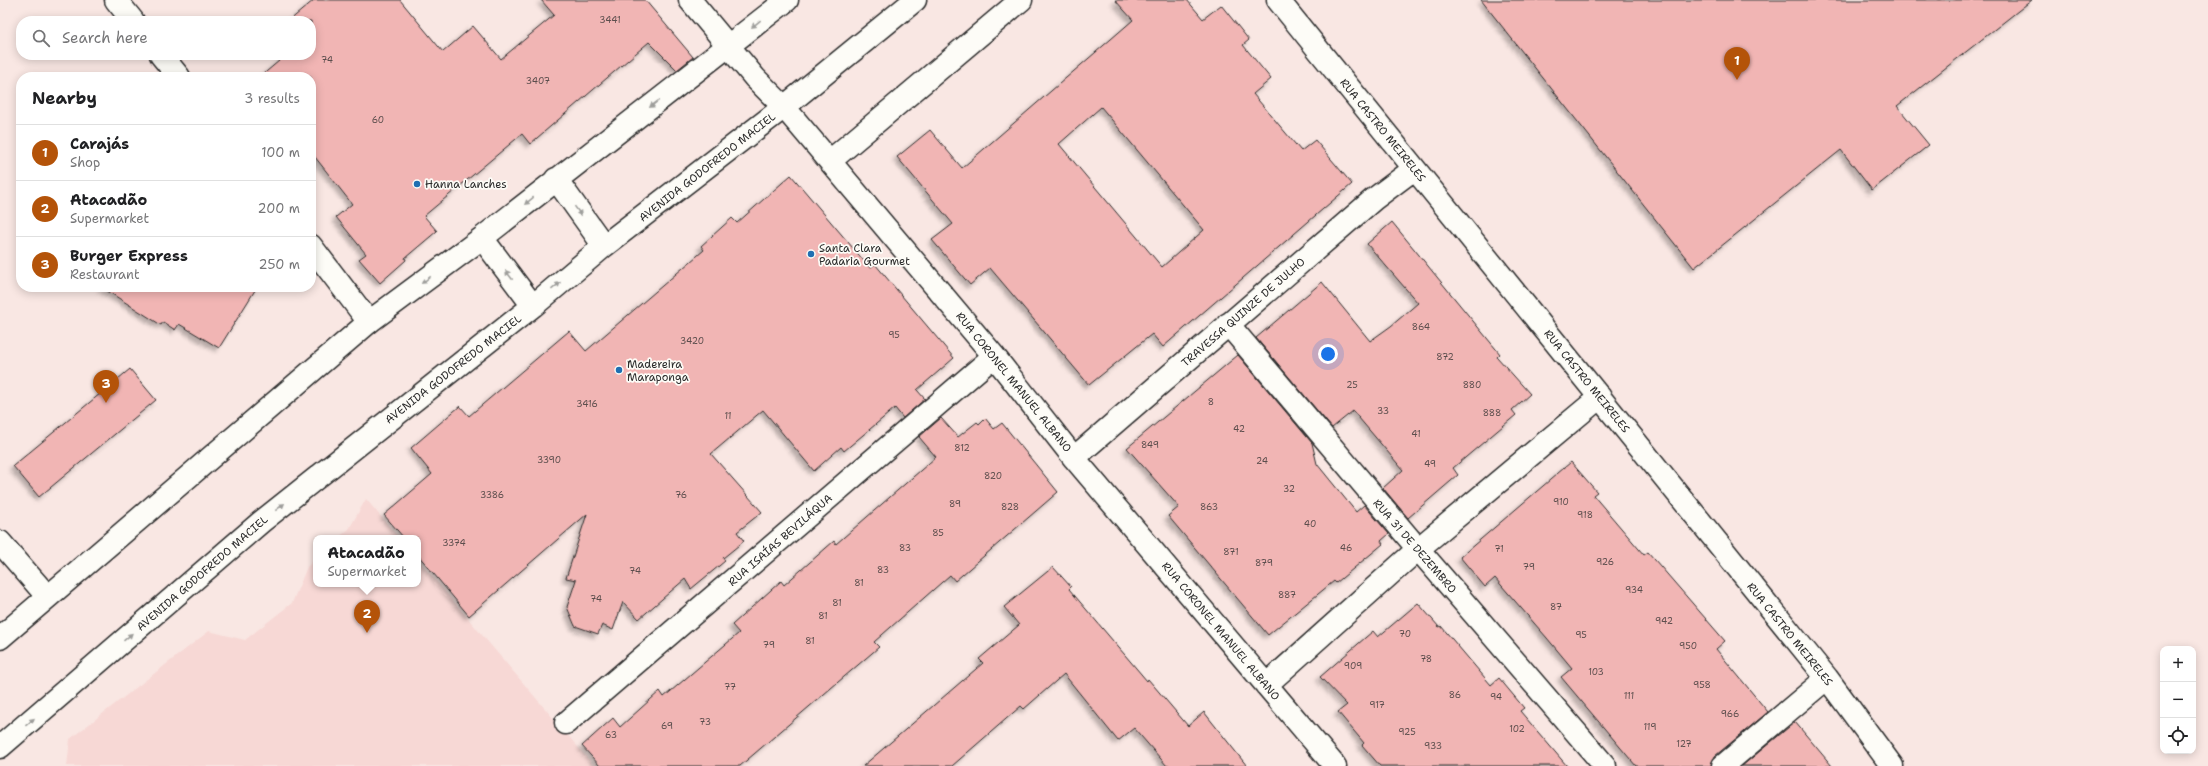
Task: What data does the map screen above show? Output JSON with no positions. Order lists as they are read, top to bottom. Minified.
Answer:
{"streets":{"street":["RUA CASTRO MEIRELES","AVENIDA GODOFREDO MACIEL","TRAVESSA QUINZE DE JULHO","RUA CORONEL MANUEL ALBANO","RUA ISAÍAS BEVILÁQUA","RUA 31 DE DEZEMBRO"]},"crossings":[["RUA CASTRO MEIRELES","TRAVESSA QUINZE DE JULHO"],["AVENIDA GODOFREDO MACIEL","RUA CORONEL MANUEL ALBANO"],["TRAVESSA QUINZE DE JULHO","RUA CORONEL MANUEL ALBANO"],["TRAVESSA QUINZE DE JULHO","RUA 31 DE DEZEMBRO"],["RUA CORONEL MANUEL ALBANO","RUA ISAÍAS BEVILÁQUA"]],"places":["Hanna Lanches","Santa Clara Padaria Gourmet","Madereira Maraponga"],"house_numbers":["3441","74","3407","60","864","95","3420","872","25","880","8","3416","33","888","11","42","41","849","812","3390","24","49","820","32","3386","76","910","89","828","863","918","40","85","3374","83","46","71","871","926","879","79","83","74","81","934","887","74","81","87","81","942","70","95","81","79","950","78","909","103","958","77","86","111","94","917","966","73","69","119","102","925","63","127","933"],"page":{"search":"Search here","pins":["1","3","2"],"heading":["Nearby","3 results"],"list":[{"mark":"1","name":"Carajás","note":"Shop","value":"100 m"},{"mark":"2","name":"Atacadão","note":"Supermarket","value":"200 m"},{"mark":"3","name":"Burger Express","note":"Restaurant","value":"250 m"}],"popup":["Atacadão","Supermarket"],"map_buttons":["+","−"]}}
